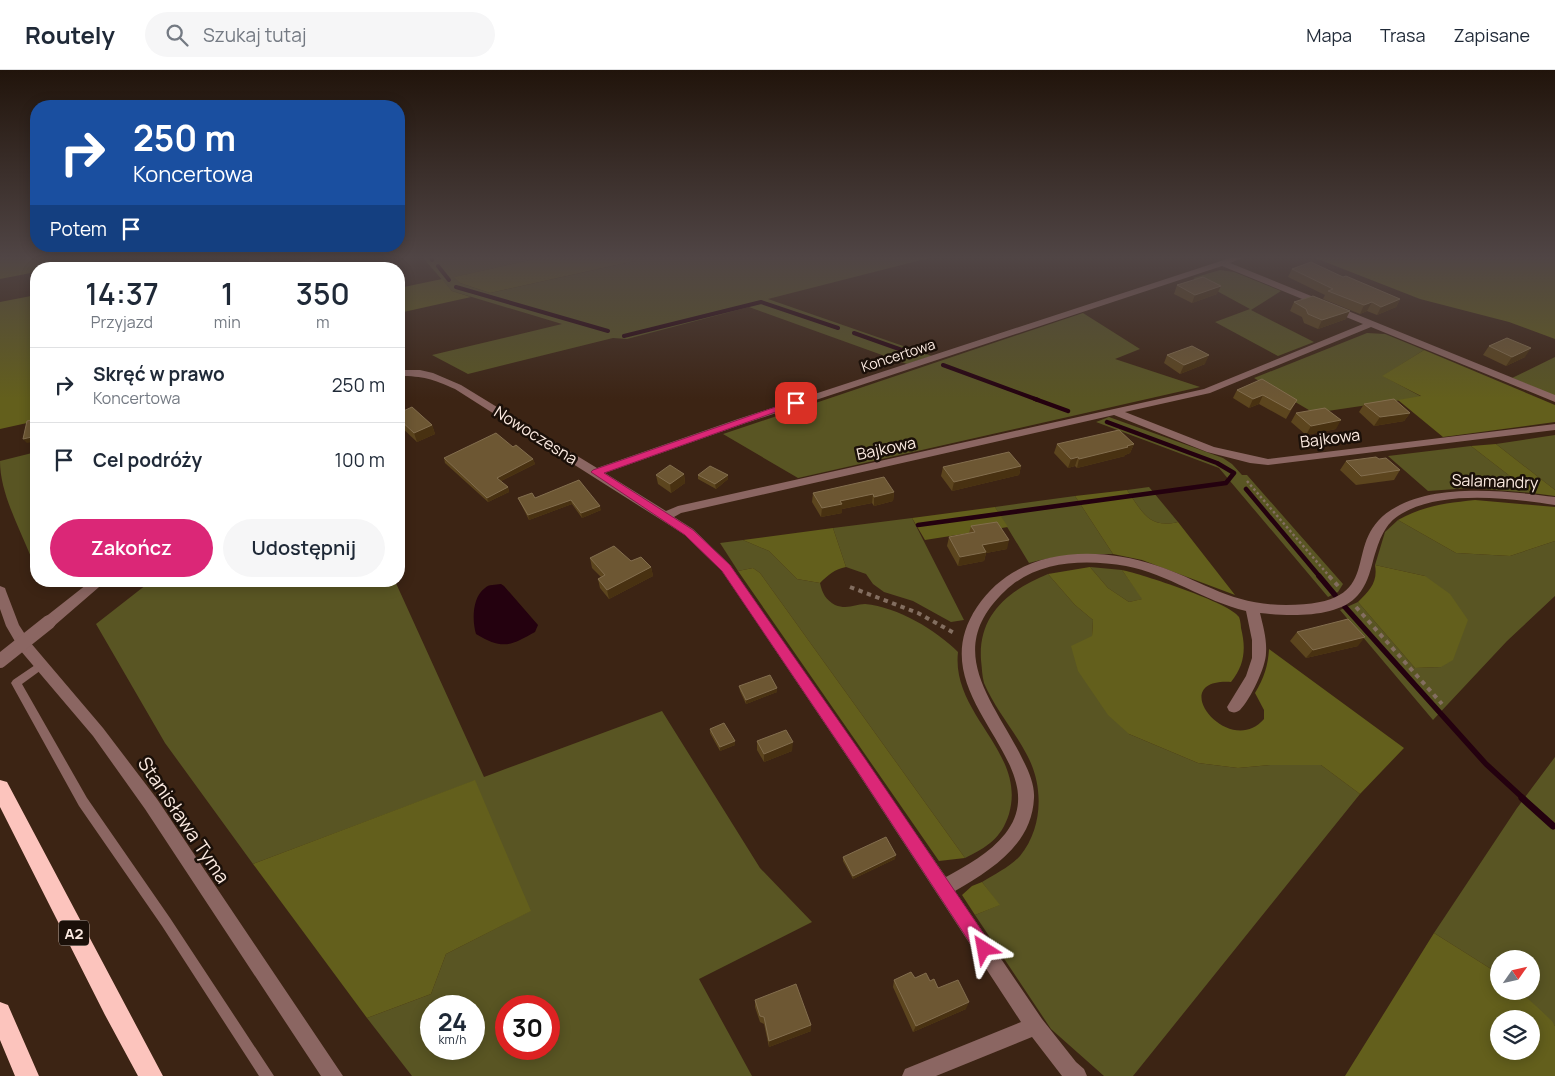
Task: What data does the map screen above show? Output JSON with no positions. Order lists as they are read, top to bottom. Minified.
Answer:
{"streets":{"highway":["A2"],"street":["Koncertowa","Nowoczesna","Bajkowa","Salamandry","Stanisława Tyma"]},"crossings":[["Koncertowa","Nowoczesna"],["Nowoczesna","Bajkowa"],["Nowoczesna","Salamandry"]],"north":"top right","page":{"header":"Routely","search":"Szukaj tutaj","nav":["Mapa","Trasa","Zapisane"],"turn":["250 m","Koncertowa"],"then":"Potem","eta":["14:37","Przyjazd","1","min","350","m"],"list":[{"name":"Skręć w prawo","note":"Koncertowa","value":"250 m"},{"name":"Cel podróży","value":"100 m"}],"buttons":["Zakończ","Udostępnij"],"speed":"24 km/h","limit":"30"}}
